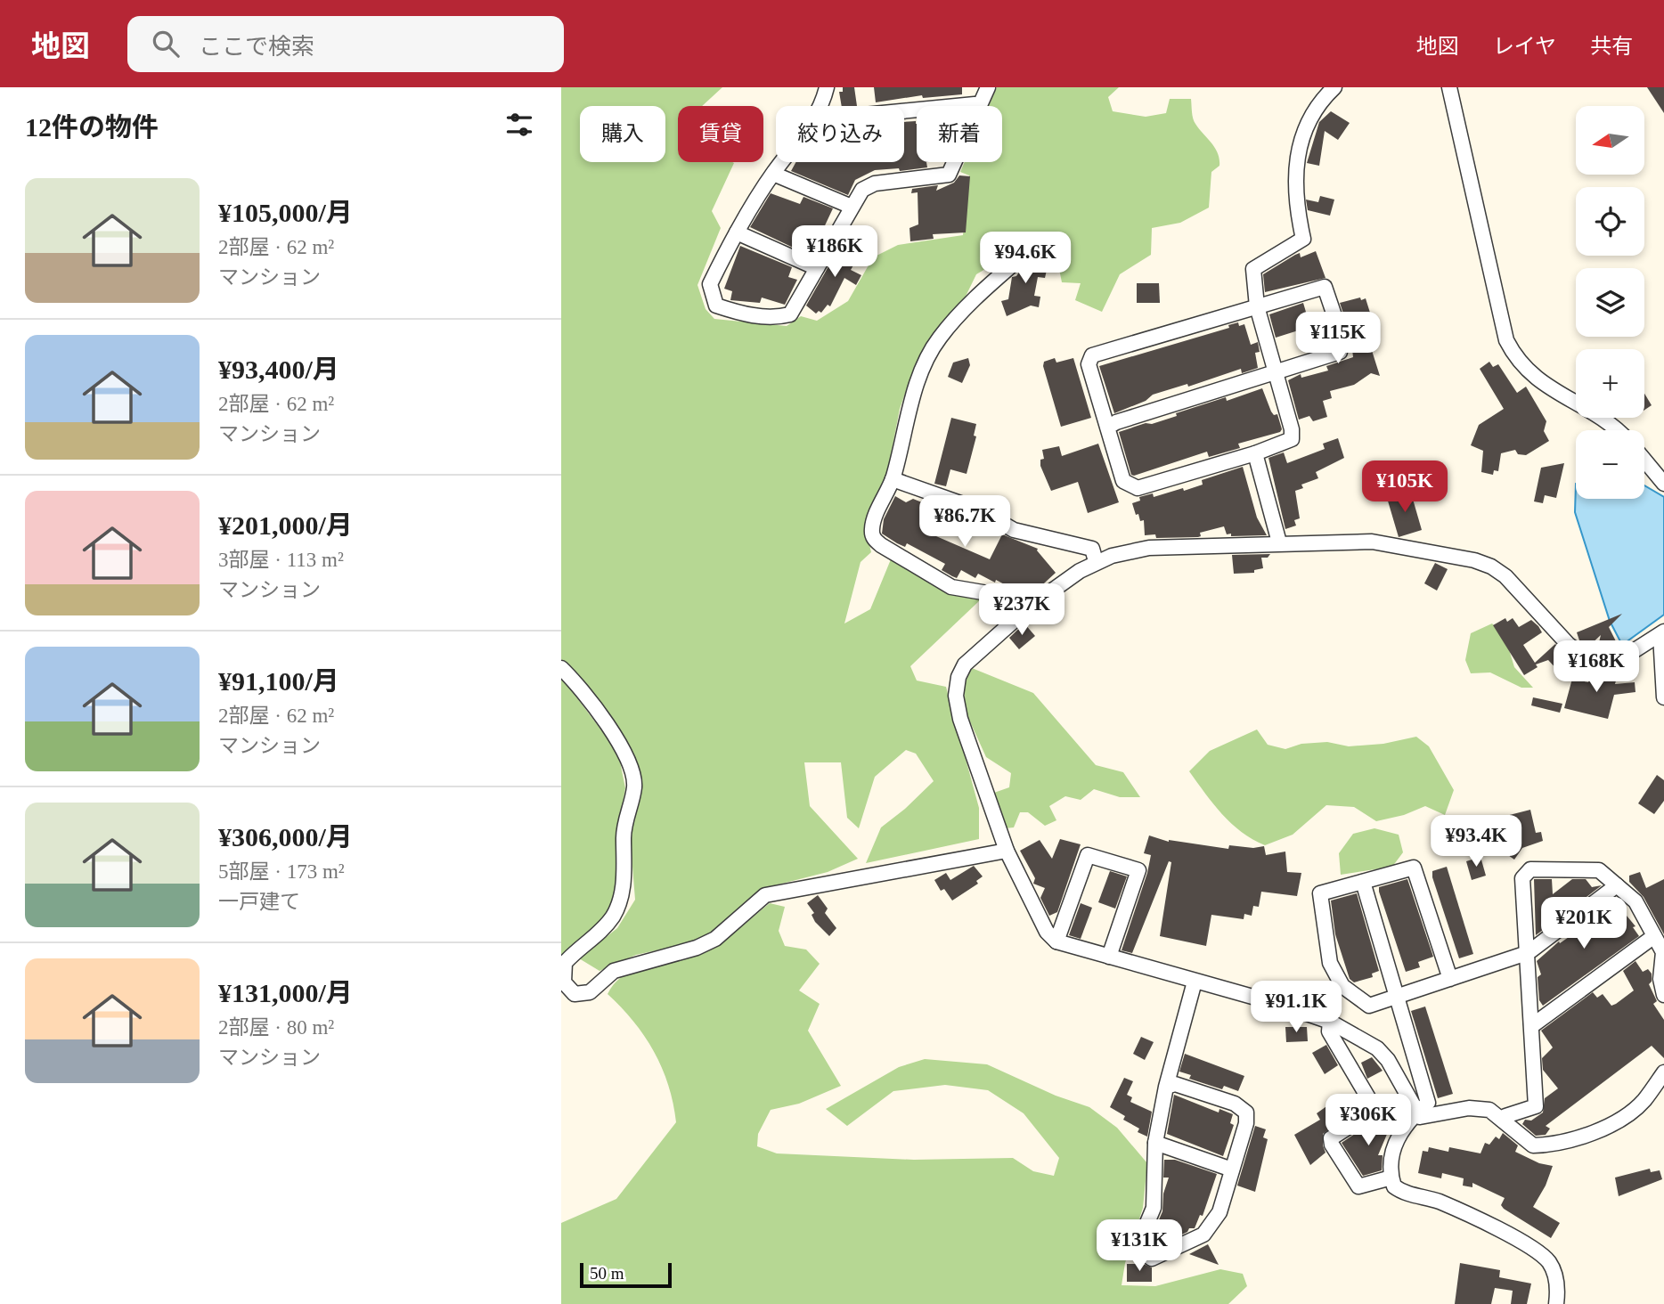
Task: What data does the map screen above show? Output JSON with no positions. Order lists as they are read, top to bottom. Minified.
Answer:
{"scale_bar":"50 m","north":"left","page":{"header":"地図","search":"ここで検索","nav":["地図","レイヤ","共有"],"heading":"12件の物件","map_buttons":["+","−"],"chip":["購入","賃貸","絞り込み","新着"],"list":[{"name":"¥105,000/月","note":"2部屋 · 62 m² · マンション"},{"name":"¥93,400/月","note":"2部屋 · 62 m² · マンション"},{"name":"¥201,000/月","note":"3部屋 · 113 m² · マンション"},{"name":"¥91,100/月","note":"2部屋 · 62 m² · マンション"},{"name":"¥306,000/月","note":"5部屋 · 173 m² · 一戸建て"},{"name":"¥131,000/月","note":"2部屋 · 80 m² · マンション"}],"price":["¥186K","¥94.6K","¥115K","¥105K","¥86.7K","¥237K","¥168K","¥93.4K","¥201K","¥91.1K","¥306K","¥131K"],"scale":"50 m"}}
